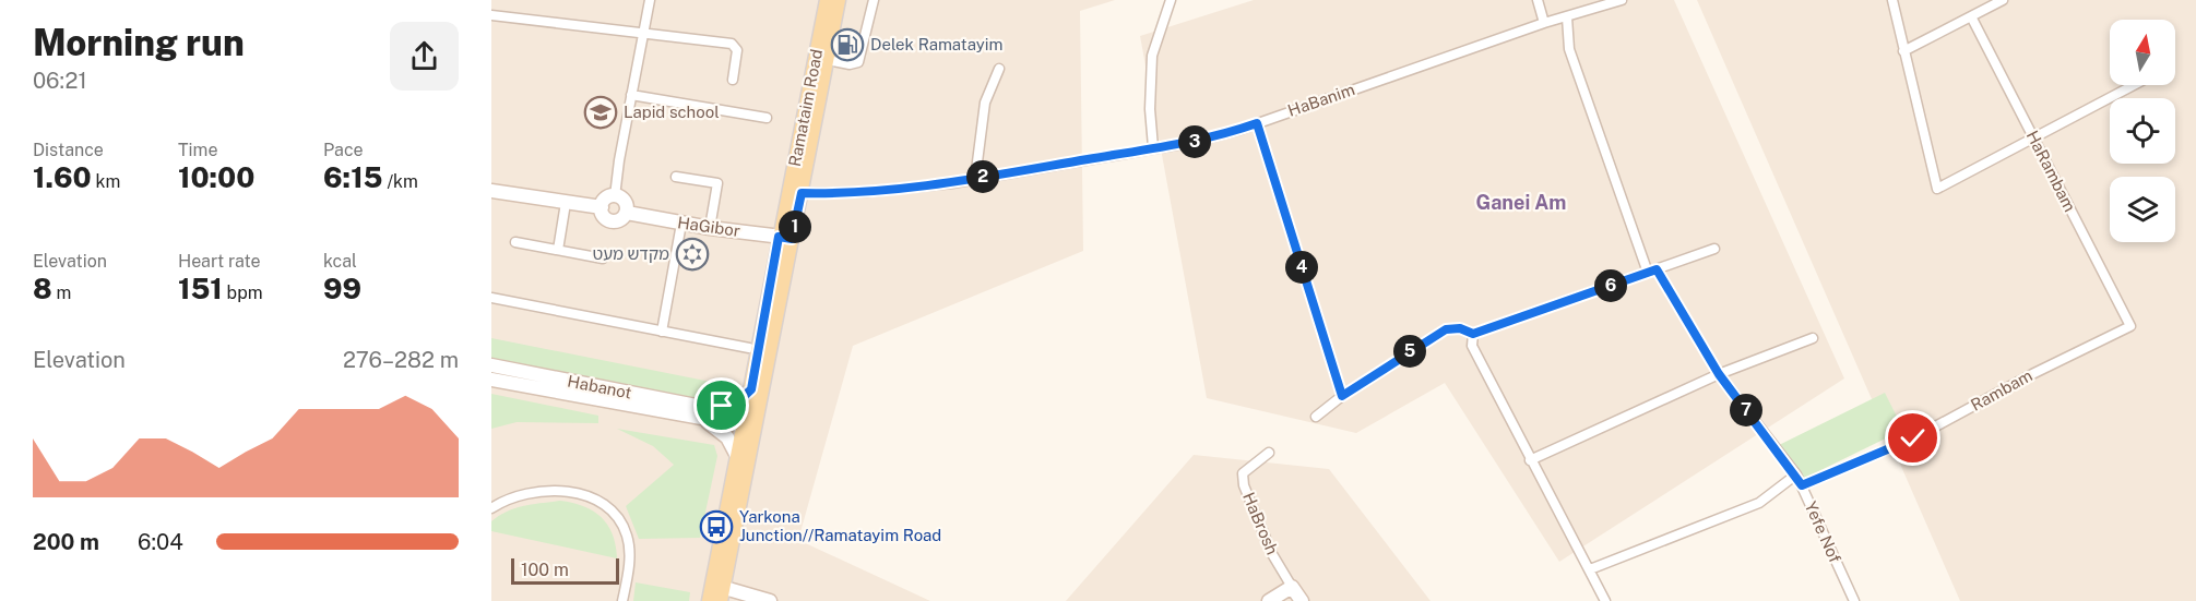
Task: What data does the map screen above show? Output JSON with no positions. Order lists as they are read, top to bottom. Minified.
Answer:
{"streets":{"main road":["Ramataim Road"],"street":["HaBanim","HaRambam","HaGibor","Habanot","Rambam","HaBrosh","Yefe Nof"]},"crossings":[["HaBanim","Ramataim Road"],["HaBanim","Yefe Nof"],["Ramataim Road","HaGibor"],["Ramataim Road","Habanot"],["HaRambam","Rambam"],["Rambam","Yefe Nof"]],"districts":["Ganei Am"],"places":{"fuel station":["Delek Ramatayim"],"school or university":["Lapid school"],"synagogue":["מקדש מעט"],"bus stop":["Yarkona Junction//Ramatayim Road"]},"scale_bar":"100 m","north":"top","page":{"heading":["Morning run","06:21"],"stats":[["Distance","1.60 km"],["Time","10:00"],["Pace","6:15 /km"],["Elevation","8 m"],["Heart rate","151 bpm"],["kcal","99"]],"pins":["3","2","1","4","6","5","7"],"chart":["Elevation","276–282 m"],"list":[{"name":"200 m","note":"6:04"}],"scale":"100 m"}}
